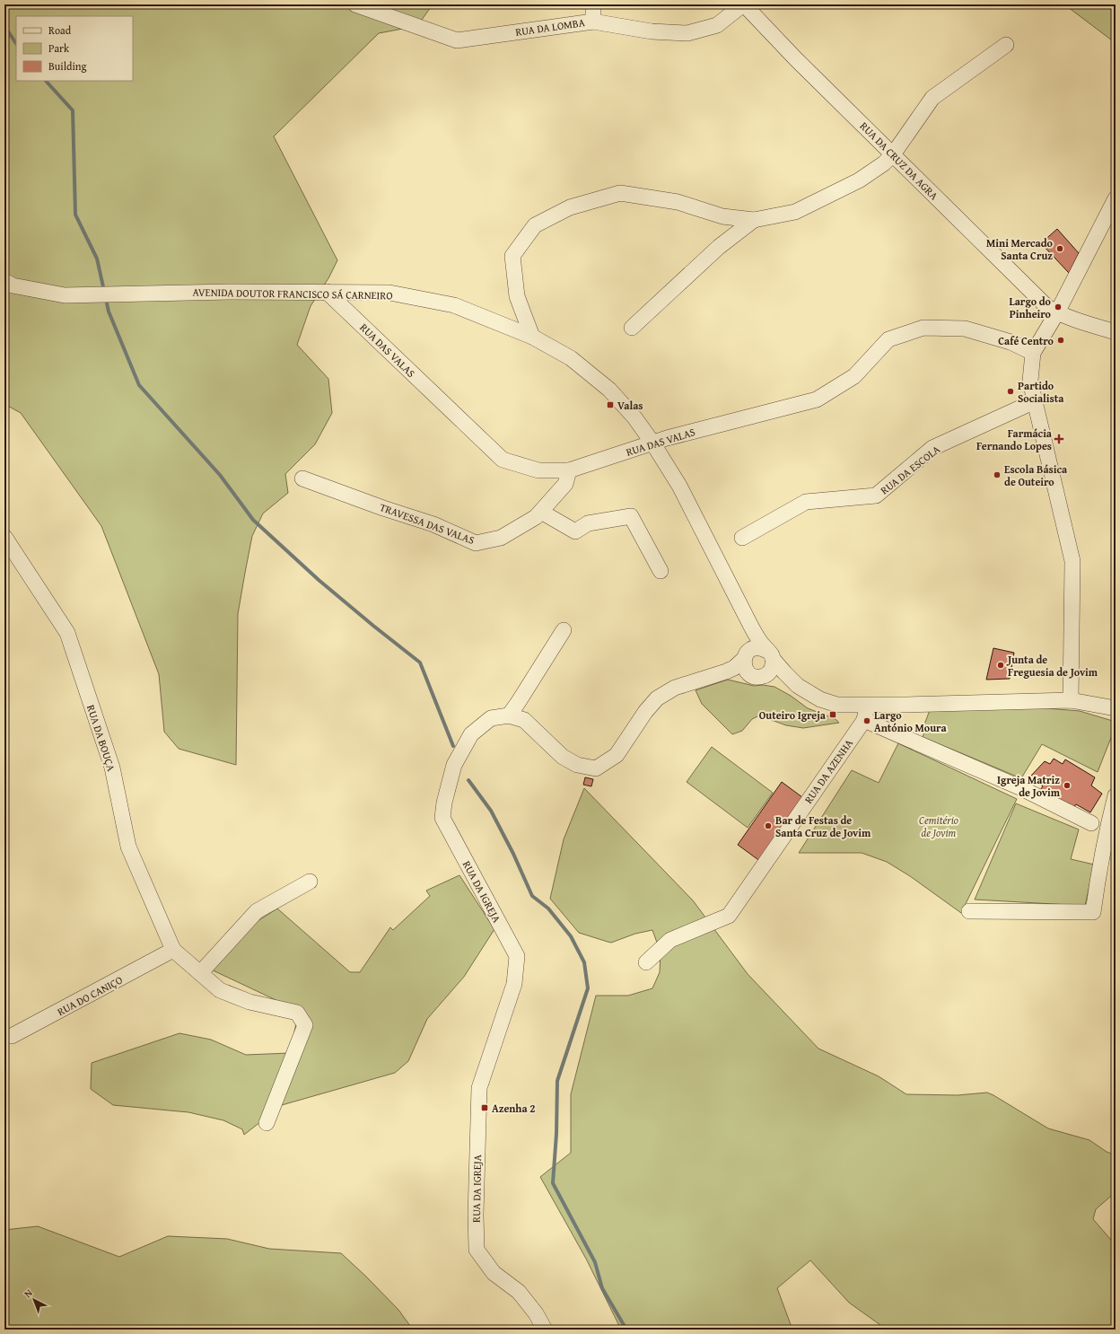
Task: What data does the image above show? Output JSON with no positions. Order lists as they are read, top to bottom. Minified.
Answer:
{"streets":{"street":["RUA DA LOMBA","RUA DA CRUZ DA AGRA","AVENIDA DOUTOR FRANCISCO SÁ CARNEIRO","RUA DAS VALAS","RUA DA ESCOLA","TRAVESSA DAS VALAS","RUA DA BOUÇA","RUA DA AZENHA","RUA DA IGREJA","RUA DO CANIÇO"]},"crossings":[["RUA DA LOMBA","RUA DA CRUZ DA AGRA"],["AVENIDA DOUTOR FRANCISCO SÁ CARNEIRO","RUA DAS VALAS"],["AVENIDA DOUTOR FRANCISCO SÁ CARNEIRO","RUA DA IGREJA"],["RUA DAS VALAS","TRAVESSA DAS VALAS"],["RUA DA BOUÇA","RUA DO CANIÇO"]],"parks":["Cemitério de Jovim"],"places":{"other":["Mini Mercado Santa Cruz","Largo do Pinheiro","Café Centro","Partido Socialista","Escola Básica de Outeiro","Junta de Freguesia de Jovim","Largo António Moura","Igreja Matriz de Jovim","Bar de Festas de Santa Cruz de Jovim"],"transit":["Valas","Outeiro Igreja","Azenha 2"],"health":["Farmácia Fernando Lopes"]},"legend":["Road","Park","Building"],"north":"top left"}
